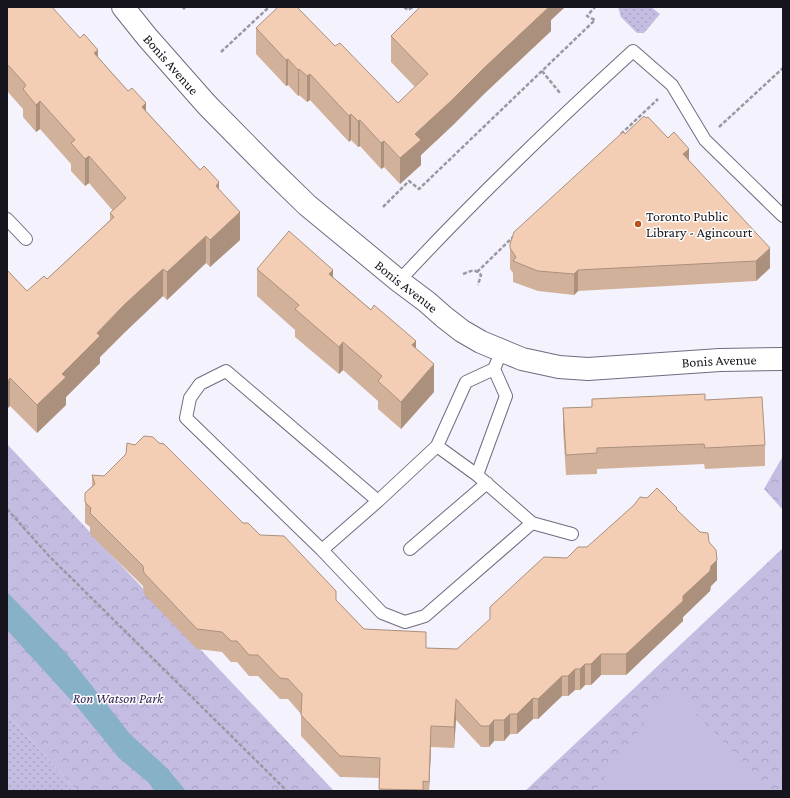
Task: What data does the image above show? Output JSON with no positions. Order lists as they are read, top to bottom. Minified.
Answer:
{"streets":{"street":["Bonis Avenue"]},"parks":["Ron Watson Park"],"places":["Toronto Public Library - Agincourt"]}
